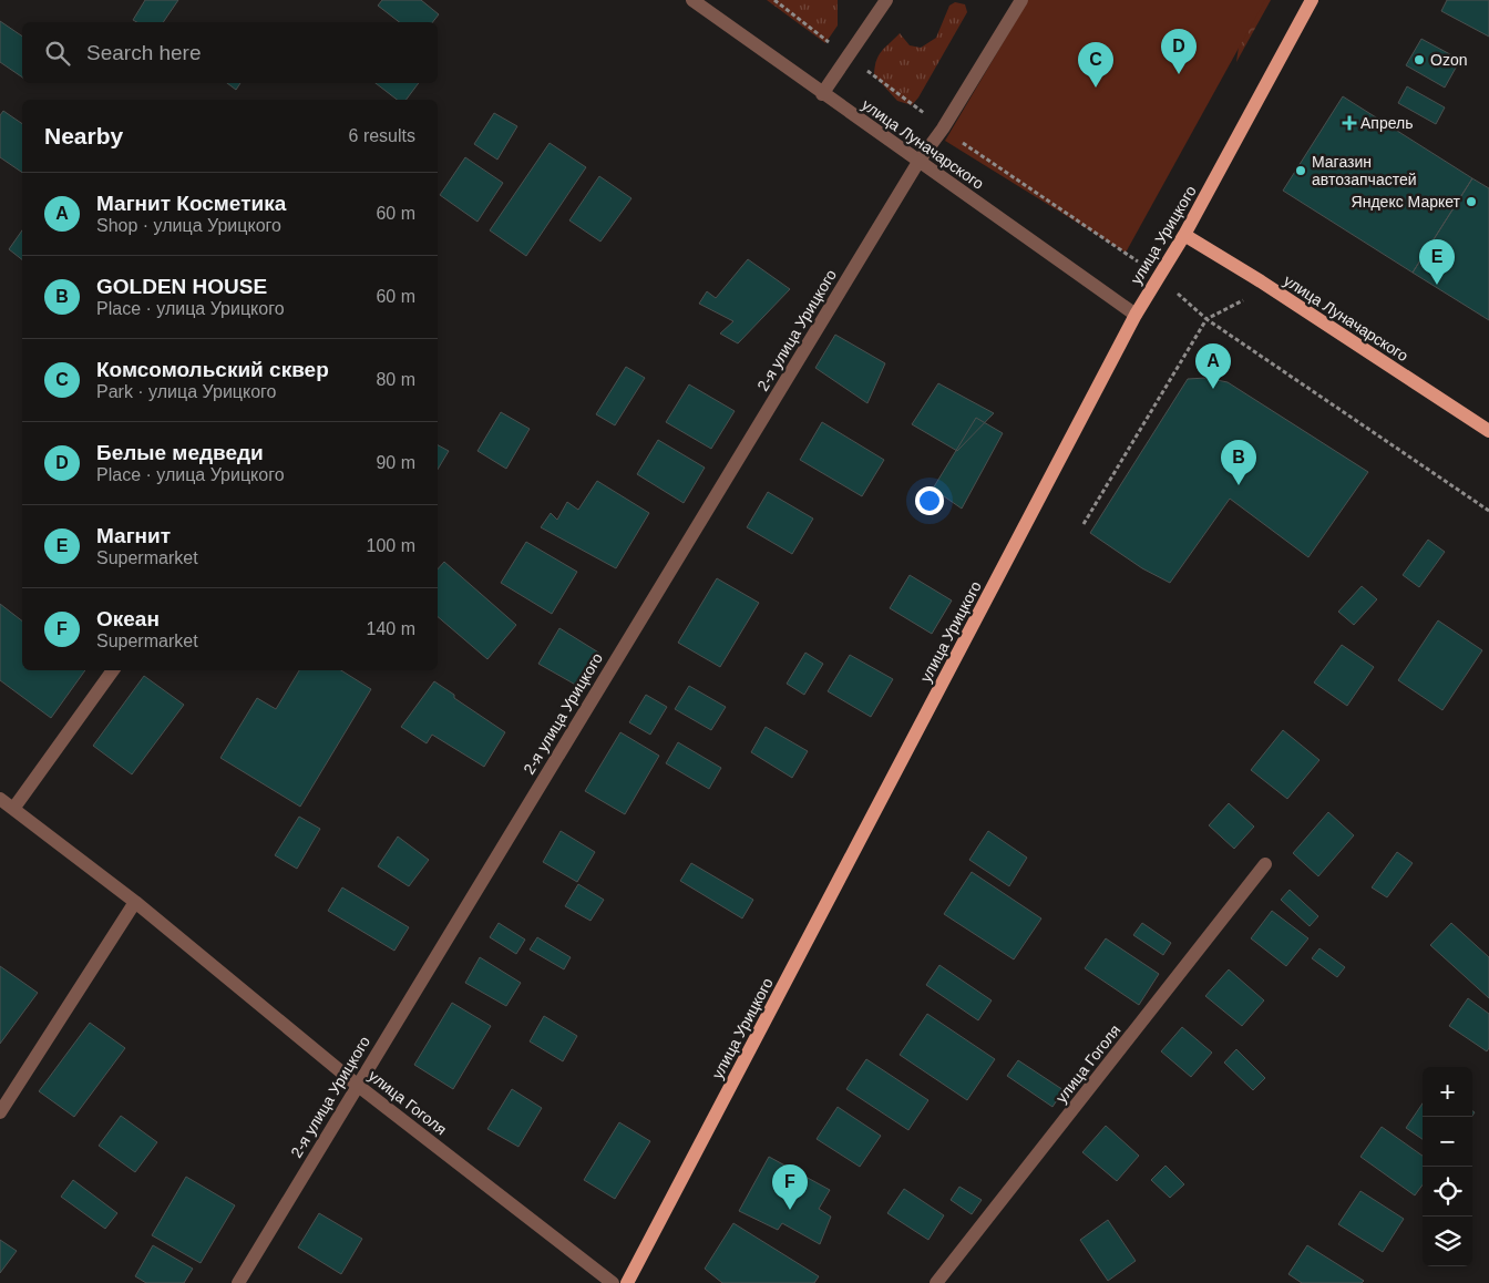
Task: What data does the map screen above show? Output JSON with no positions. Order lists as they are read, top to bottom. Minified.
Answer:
{"streets":{"main road":["улица Луначарского","улица Урицкого"],"street":["2-я улица Урицкого","улица Гоголя"]},"crossings":[["улица Луначарского","улица Урицкого"],["улица Луначарского","2-я улица Урицкого"],["2-я улица Урицкого","улица Гоголя"]],"places":{"other":["Ozon","Магазин автозапчастей","Яндекс Маркет"],"health":["Апрель"]},"page":{"search":"Search here","pins":["D","C","E","A","B","F"],"heading":["Nearby","6 results"],"list":[{"mark":"A","name":"Магнит Косметика","note":"Shop · улица Урицкого","value":"60 m"},{"mark":"B","name":"GOLDEN HOUSE","note":"Place · улица Урицкого","value":"60 m"},{"mark":"C","name":"Комсомольский сквер","note":"Park · улица Урицкого","value":"80 m"},{"mark":"D","name":"Белые медведи","note":"Place · улица Урицкого","value":"90 m"},{"mark":"E","name":"Магнит","note":"Supermarket","value":"100 m"},{"mark":"F","name":"Океан","note":"Supermarket","value":"140 m"}],"map_buttons":["+","−"]}}
